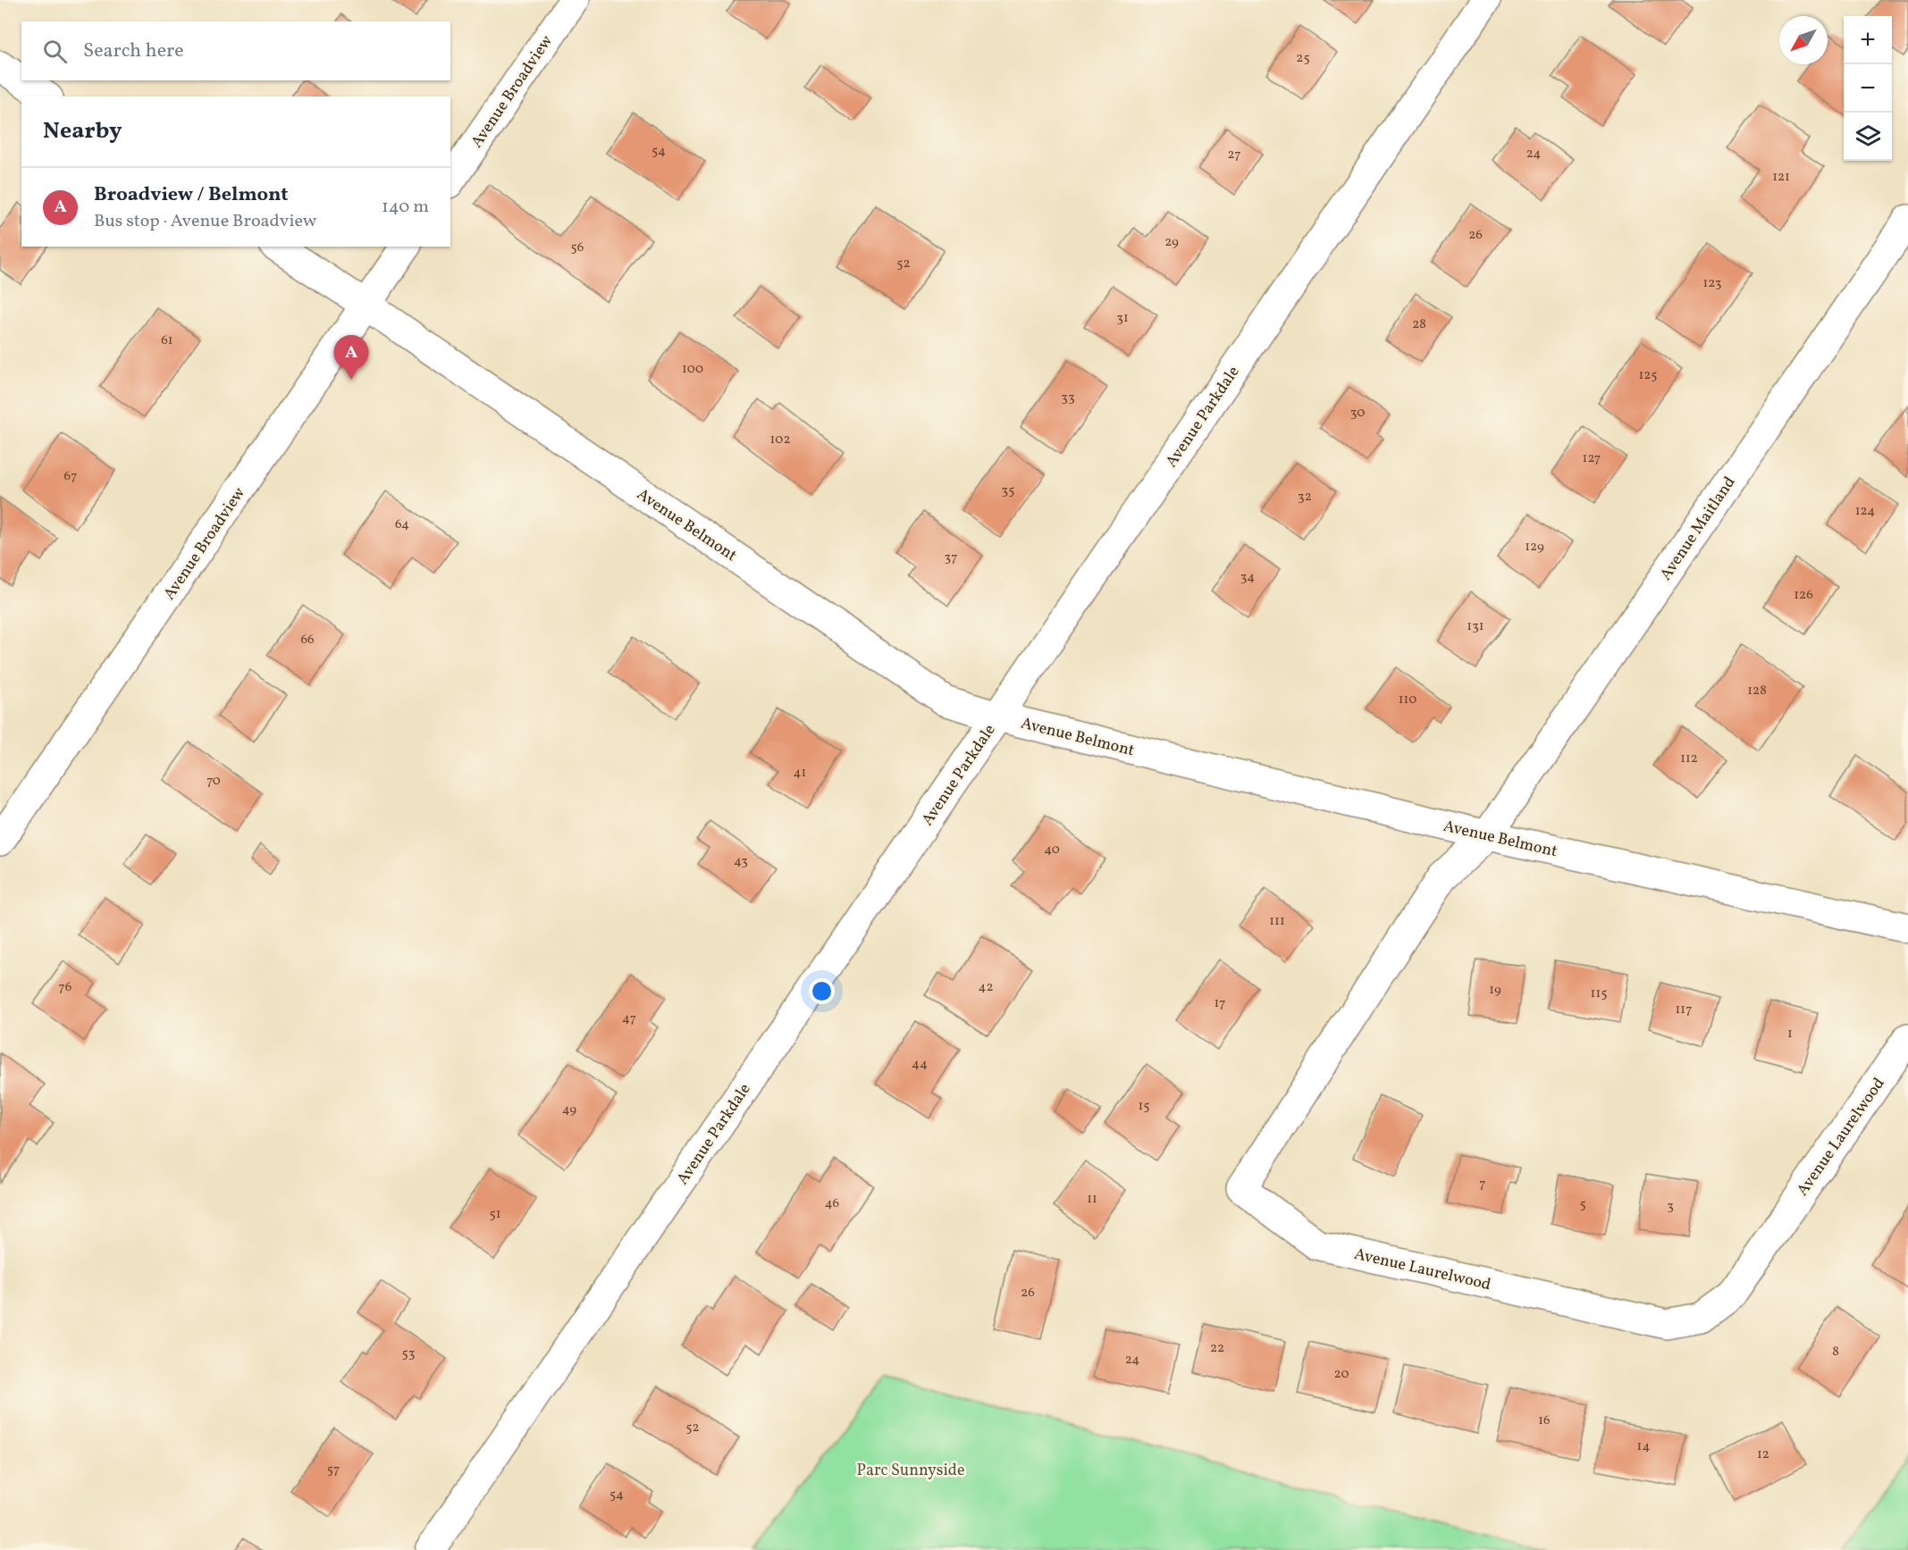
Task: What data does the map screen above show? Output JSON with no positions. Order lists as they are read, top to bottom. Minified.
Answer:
{"streets":{"street":["Avenue Broadview","Avenue Parkdale","Avenue Belmont","Avenue Maitland","Avenue Laurelwood"]},"crossings":[["Avenue Broadview","Avenue Belmont"],["Avenue Parkdale","Avenue Belmont"],["Avenue Belmont","Avenue Maitland"],["Avenue Belmont","Avenue Laurelwood"],["Avenue Maitland","Avenue Laurelwood"]],"parks":["Parc Sunnyside"],"house_numbers":["25","54","24","27","121","26","29","56","52","123","31","28","61","100","125","33","30","102","127","67","35","32","124","64","129","37","34","126","131","66","128","110","112","41","70","40","43","111","76","42","19","115","17","117","47","1","44","15","49","7","11","46","5","3","51","26","22","8","53","24","20","16","52","14","12","57","54"],"north":"bottom left","page":{"map_buttons":["+","−"],"search":"Search here","heading":"Nearby","list":[{"mark":"A","name":"Broadview / Belmont","note":"Bus stop · Avenue Broadview","value":"140 m"}],"pins":"A"}}
